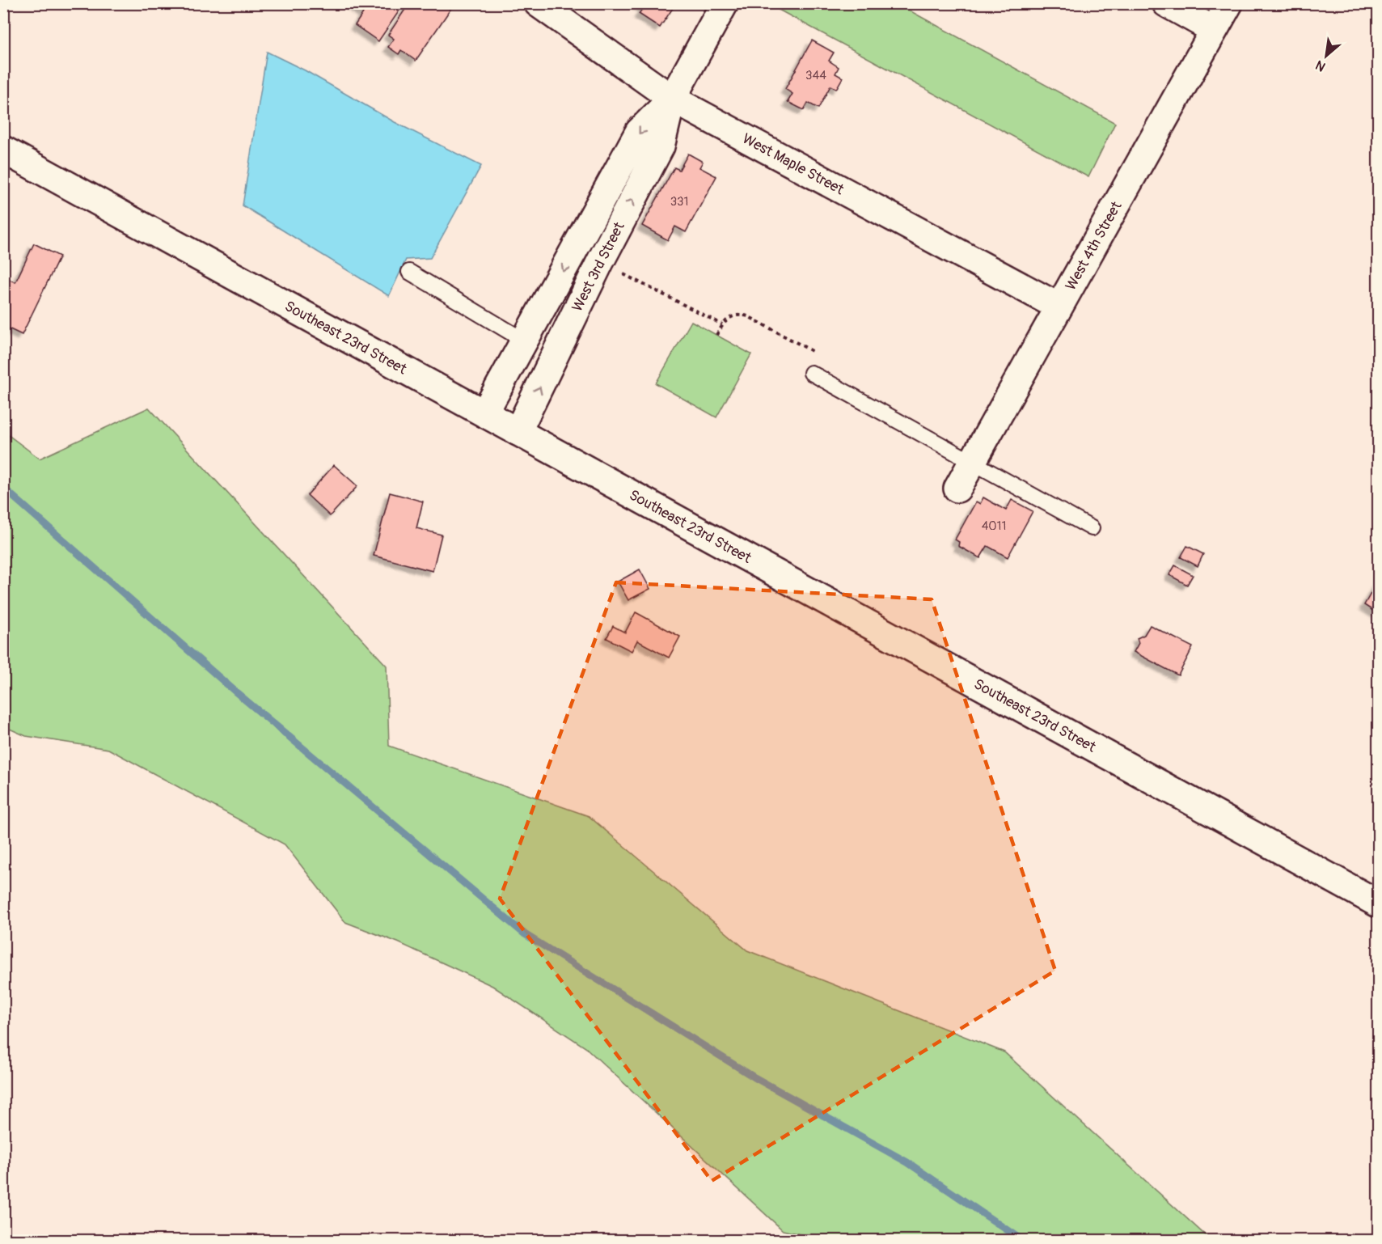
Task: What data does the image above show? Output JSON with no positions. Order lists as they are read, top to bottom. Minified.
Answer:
{"streets":{"street":["West Maple Street","West 4th Street","West 3rd Street","Southeast 23rd Street"]},"crossings":[["West Maple Street","West 4th Street"],["West Maple Street","West 3rd Street"],["West 3rd Street","Southeast 23rd Street"]],"house_numbers":["344","331","4011"],"north":"bottom left"}
